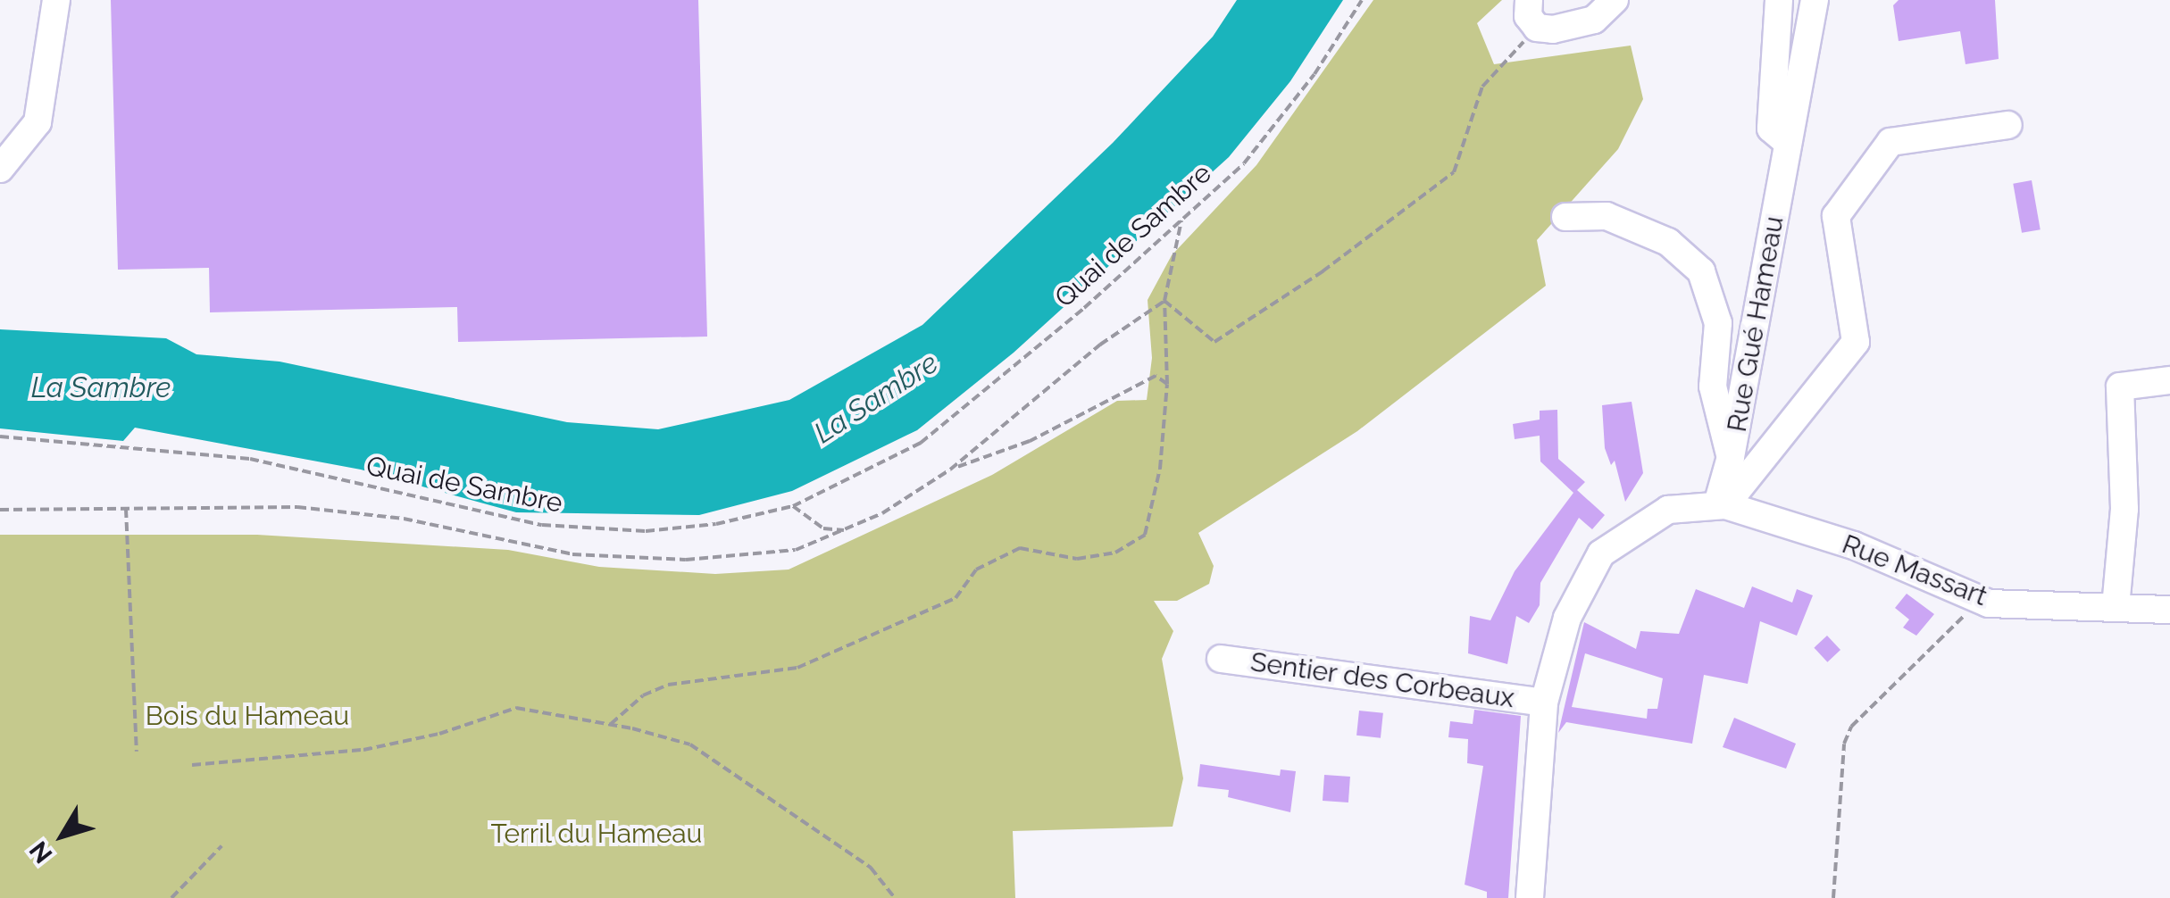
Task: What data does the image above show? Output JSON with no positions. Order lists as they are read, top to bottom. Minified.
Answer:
{"streets":{"street":["Rue Gué Hameau","Rue Massart","Sentier des Corbeaux"],"path":["Quai de Sambre"]},"crossings":[["Rue Gué Hameau","Rue Massart"]],"water":["La Sambre"],"parks":["Bois du Hameau","Terril du Hameau"],"north":"bottom left"}
